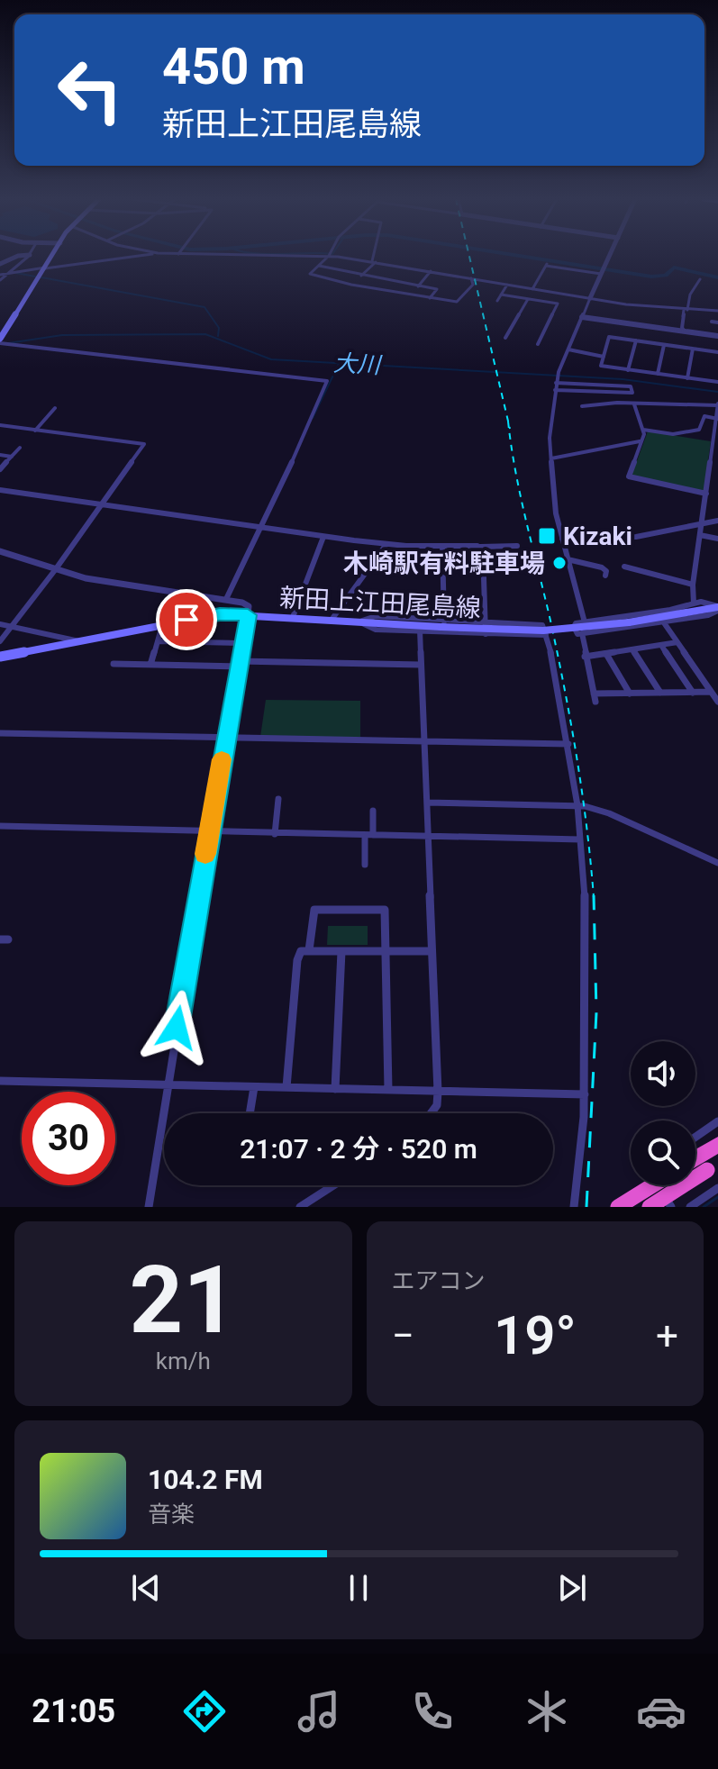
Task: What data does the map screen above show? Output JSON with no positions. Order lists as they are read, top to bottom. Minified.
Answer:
{"streets":{"main road":["新田上江田尾島線"]},"water":["大川"],"places":{"transit":["Kizaki"],"other":["木崎駅有料駐車場"]},"page":{"turn":["450 m","新田上江田尾島線"],"limit":"30","trip":"21:07 · 2 分 · 520 m","tile":[["21","km/h"],"エアコン"],"heat":["−","19°","+"],"song":["104.2 FM","音楽"],"tabs":"21:05"}}
